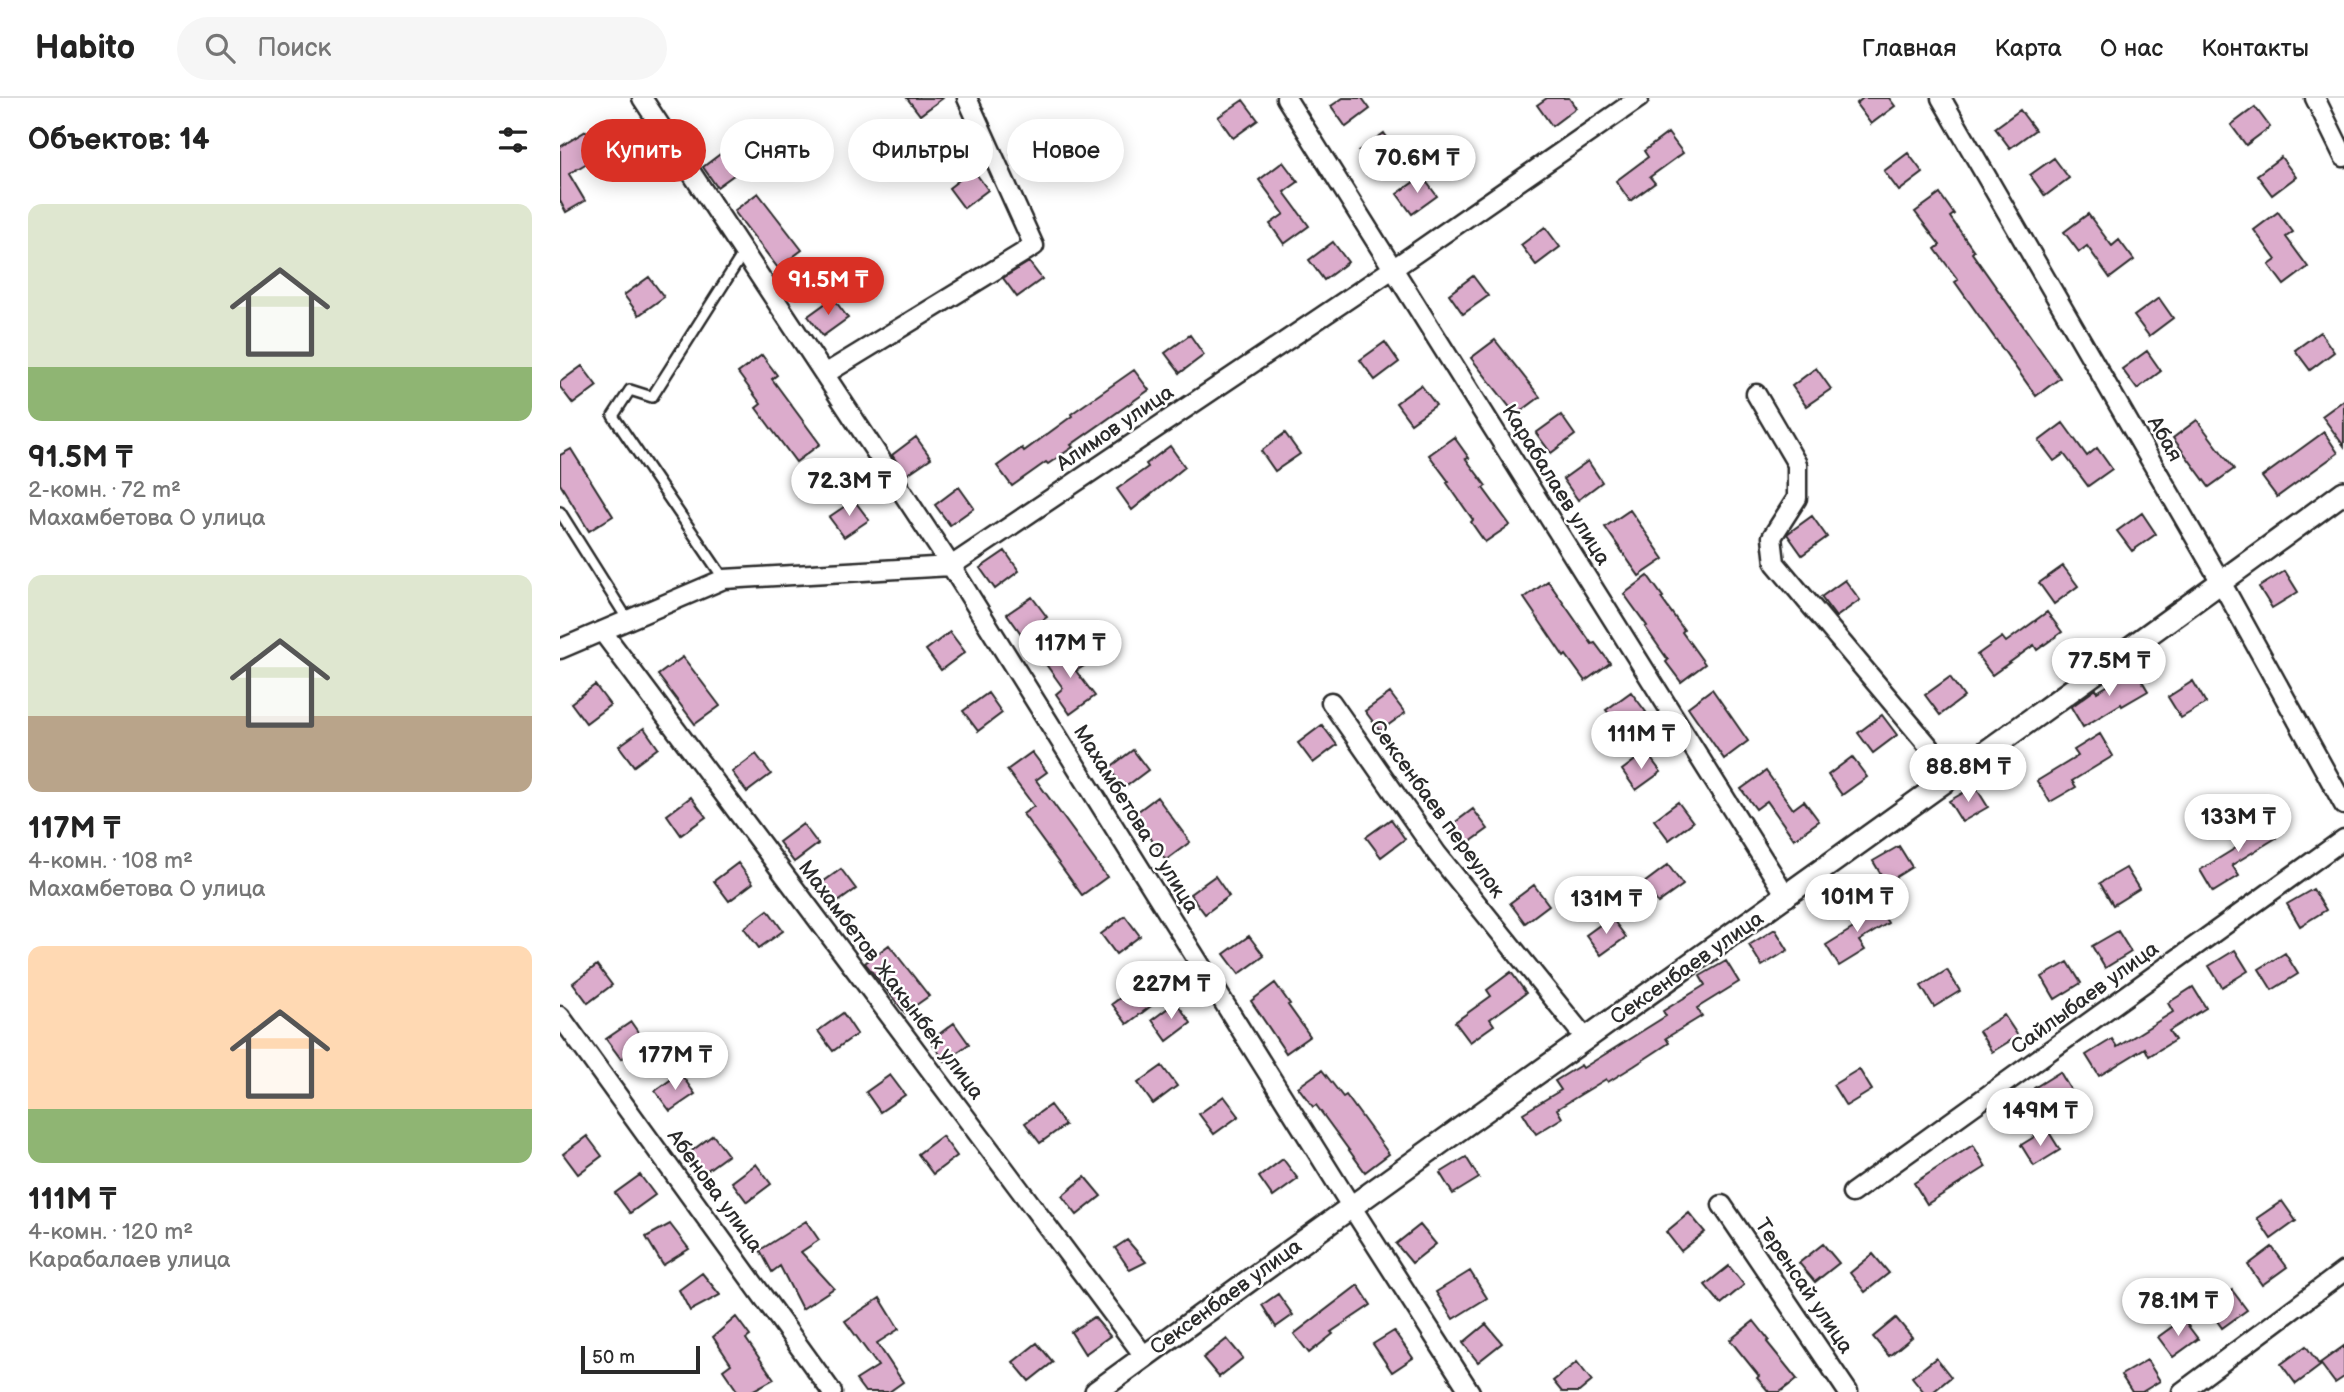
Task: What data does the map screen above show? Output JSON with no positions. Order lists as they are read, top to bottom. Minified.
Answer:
{"streets":{"street":["Алимов улица","Абая","Карабалаев улица","Сексенбаев переулок","Махамбетова О улица","Сексенбаев улица","Махамбетов Жакынбек улица","Сайлыбаев улица","Абенова улица","Теренсай улица"]},"crossings":[["Алимов улица","Карабалаев улица"],["Алимов улица","Махамбетова О улица"],["Абая","Сексенбаев улица"],["Карабалаев улица","Сексенбаев улица"],["Сексенбаев переулок","Сексенбаев улица"],["Махамбетова О улица","Сексенбаев улица"],["Сексенбаев улица","Махамбетов Жакынбек улица"]],"scale_bar":"50 m","page":{"header":"Habito","search":"Поиск","nav":["Главная","Карта","О нас","Контакты"],"heading":"Объектов: 14","chip":["Купить","Снять","Фильтры","Новое"],"price":["70.6M ₸","91.5M ₸","72.3M ₸","117M ₸","77.5M ₸","111M ₸","88.8M ₸","133M ₸","101M ₸","131M ₸","227M ₸","177M ₸","149M ₸","78.1M ₸"],"list":[{"name":"91.5M ₸","note":"2-комн. · 72 m² · Махамбетова О улица"},{"name":"117M ₸","note":"4-комн. · 108 m² · Махамбетова О улица"},{"name":"111M ₸","note":"4-комн. · 120 m² · Карабалаев улица"}],"scale":"50 m"}}
